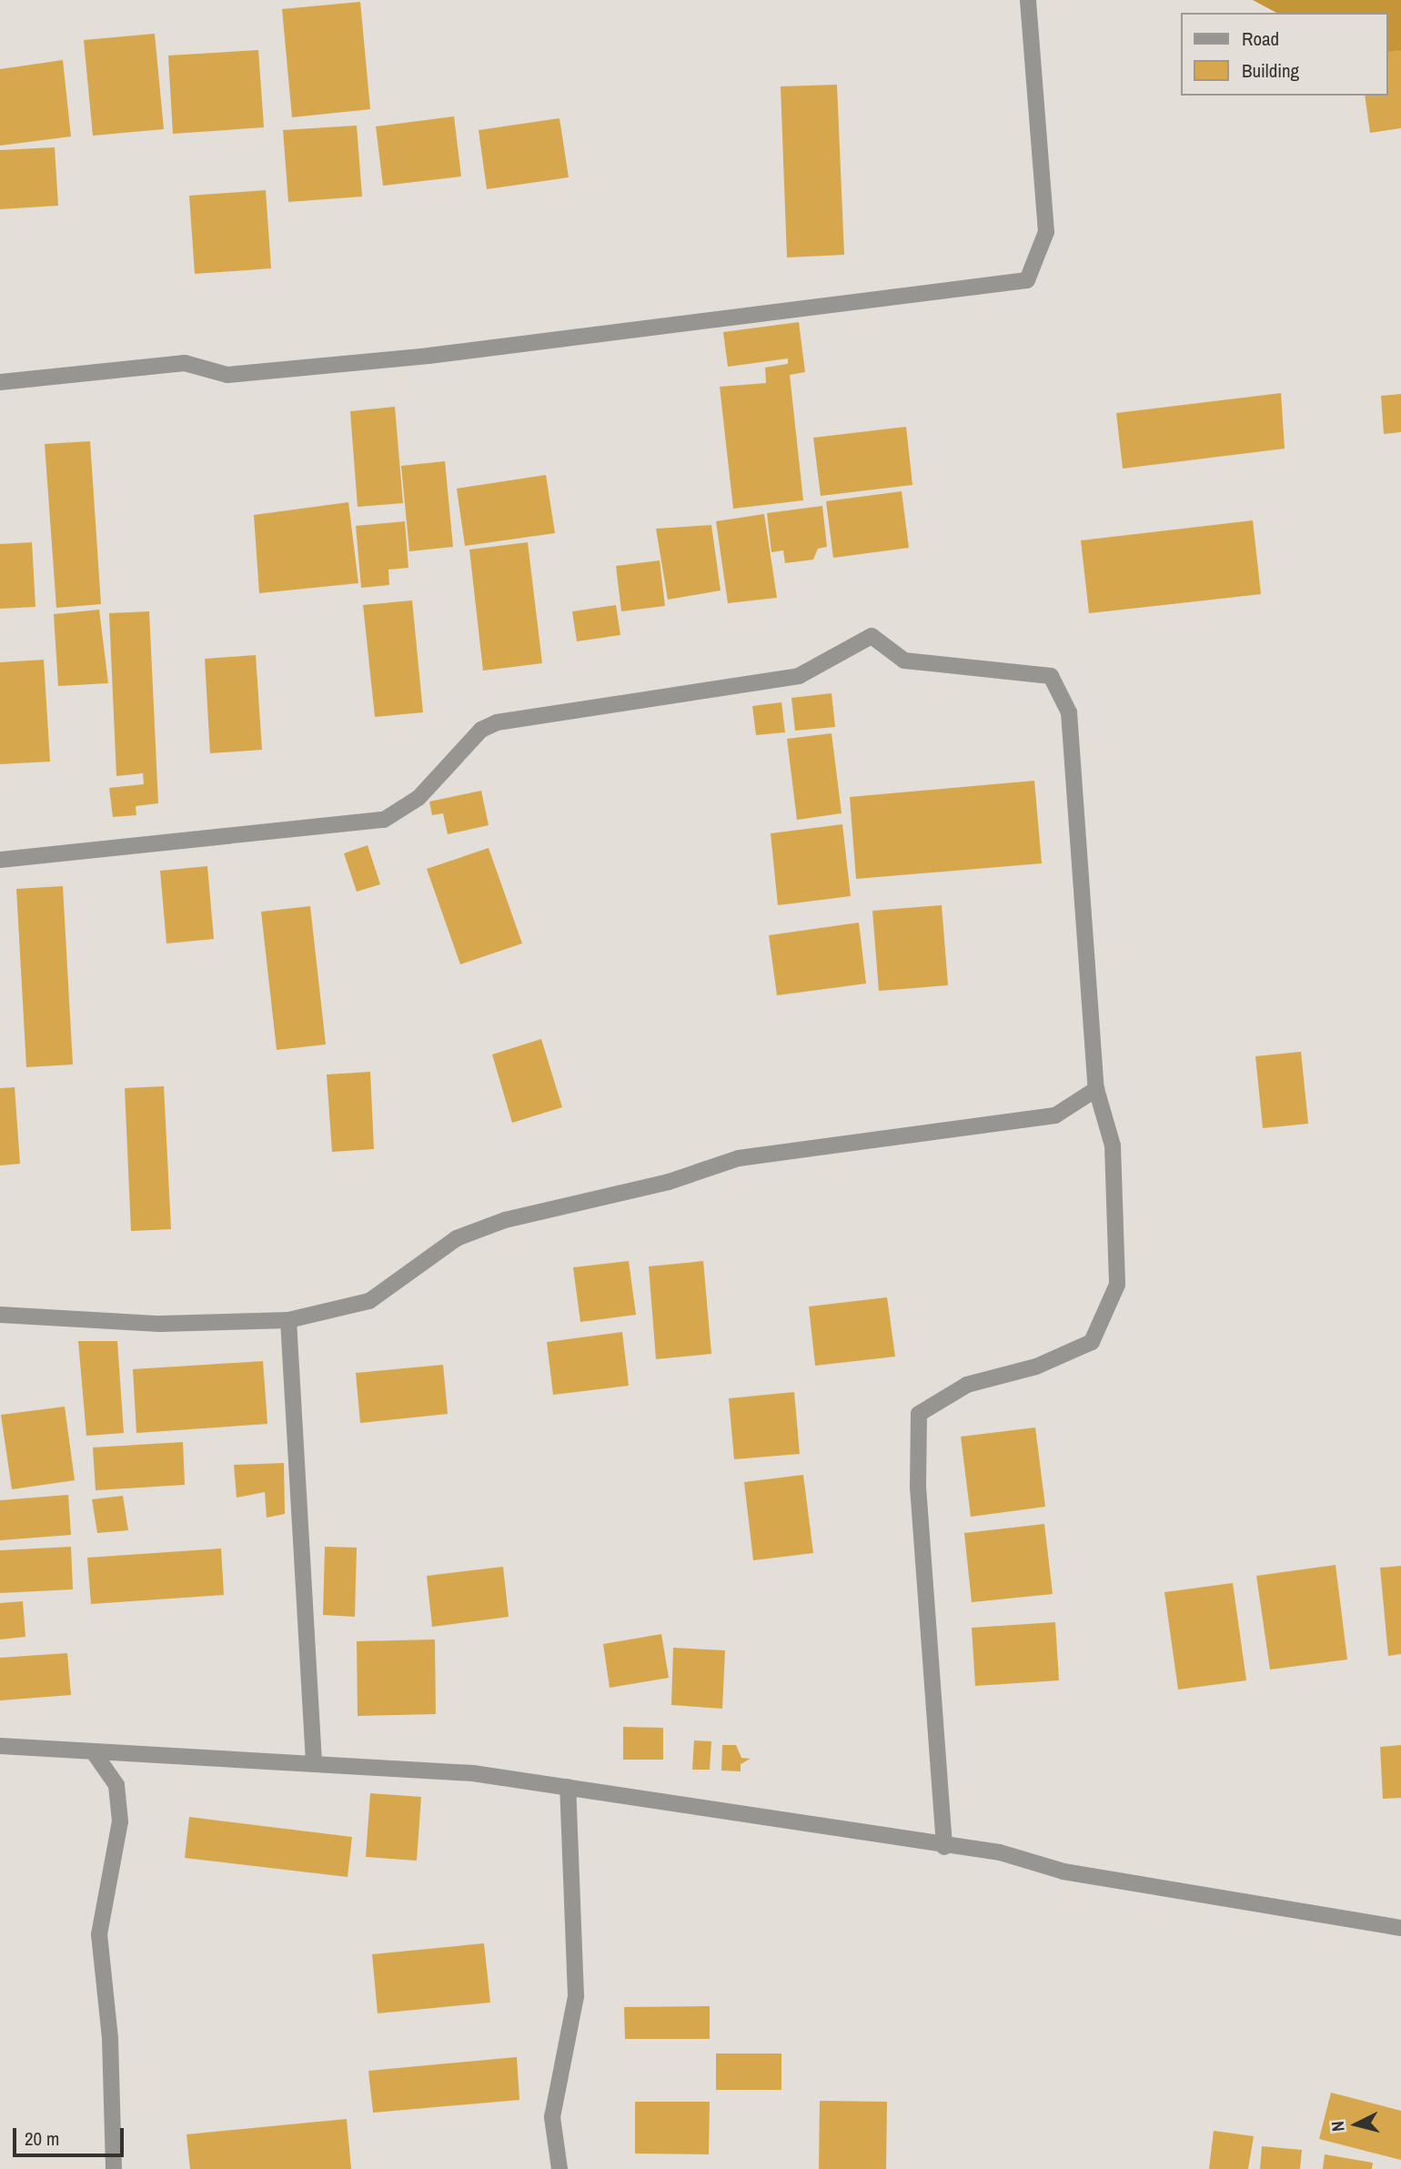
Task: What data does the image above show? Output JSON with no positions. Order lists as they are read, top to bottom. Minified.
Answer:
{"legend":["Road","Building"],"scale_bar":"20 m","north":"left"}
